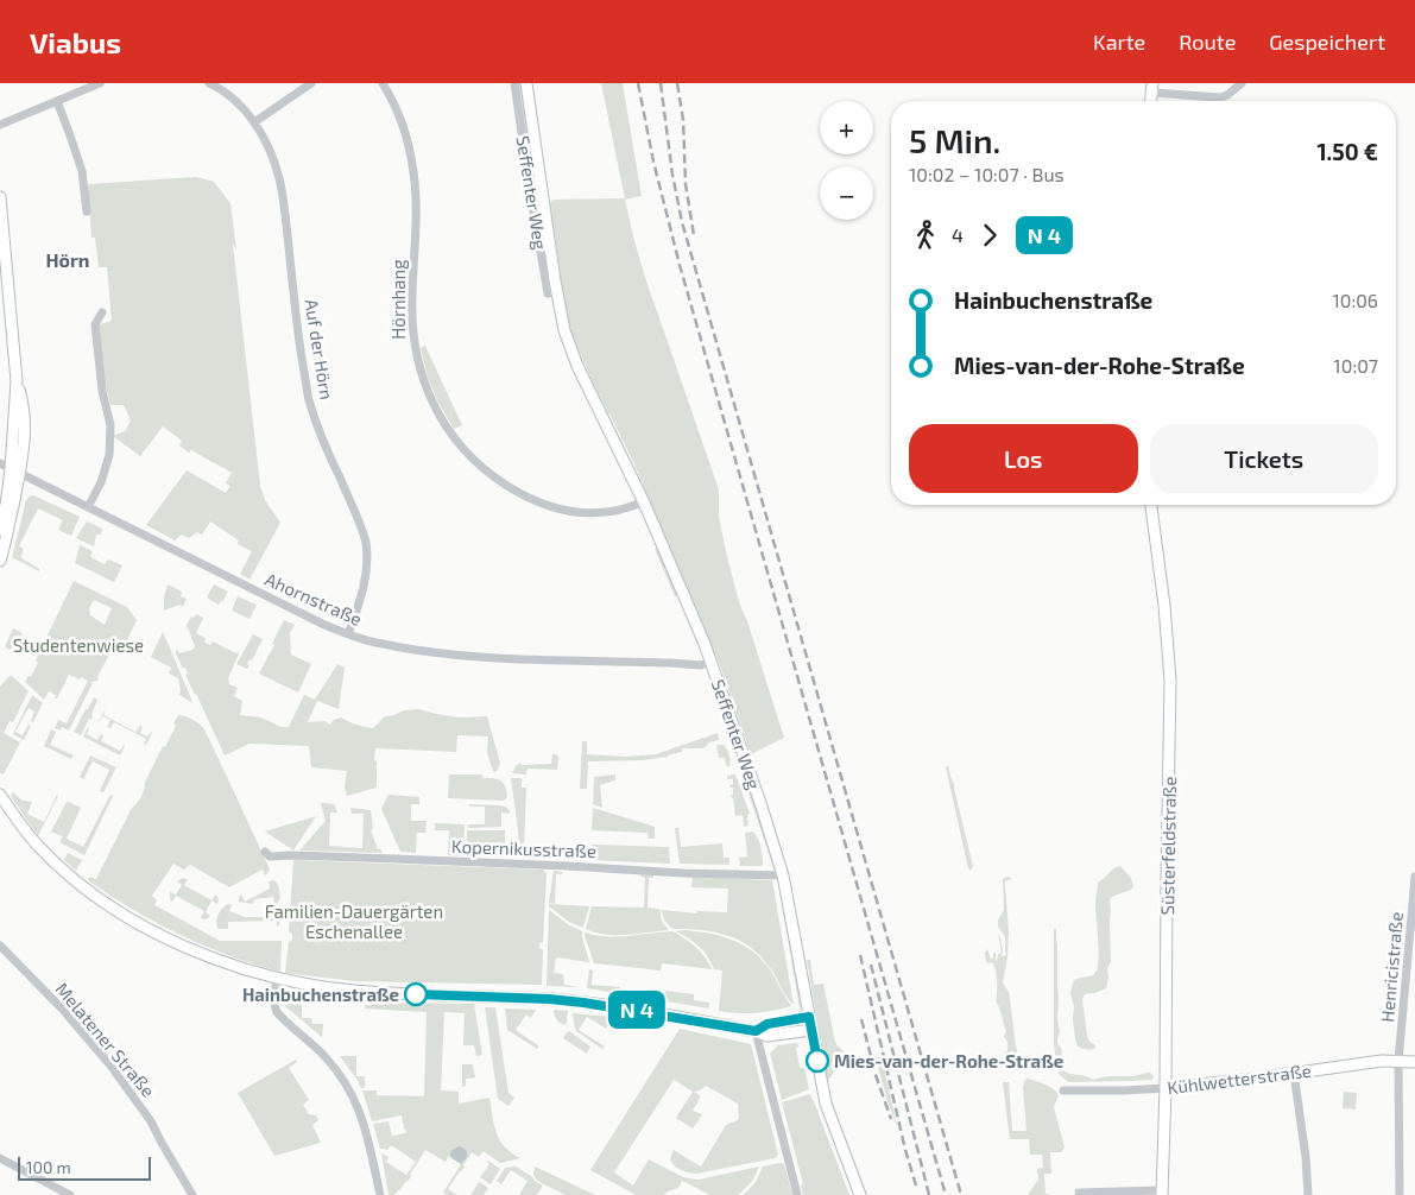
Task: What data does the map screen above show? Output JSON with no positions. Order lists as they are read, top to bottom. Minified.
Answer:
{"streets":{"street":["Seffenter Weg","Hörnhang","Auf der Hörn","Ahornstraße","Süsterfeldstraße","Kopernikusstraße","Henricistraße","Melatener Straße","Kühlwetterstraße"]},"crossings":[["Seffenter Weg","Hörnhang"],["Seffenter Weg","Ahornstraße"],["Seffenter Weg","Kopernikusstraße"],["Auf der Hörn","Ahornstraße"],["Süsterfeldstraße","Kühlwetterstraße"],["Henricistraße","Kühlwetterstraße"]],"districts":["Hörn"],"parks":["Studentenwiese","Familien-Dauergärten Eschenallee"],"places":["Hainbuchenstraße","Mies-van-der-Rohe-Straße"],"scale_bar":"100 m","page":{"header":"Viabus","nav":["Karte","Route","Gespeichert"],"on_map":"N 4","map_buttons":["+","−"],"heading":["5 Min.","10:02 – 10:07 · Bus","1.50 €"],"legs":["4","N 4"],"list":[{"name":"Hainbuchenstraße","value":"10:06"},{"name":"Mies-van-der-Rohe-Straße","value":"10:07"}],"buttons":["Los","Tickets"],"scale":"100 m"}}
